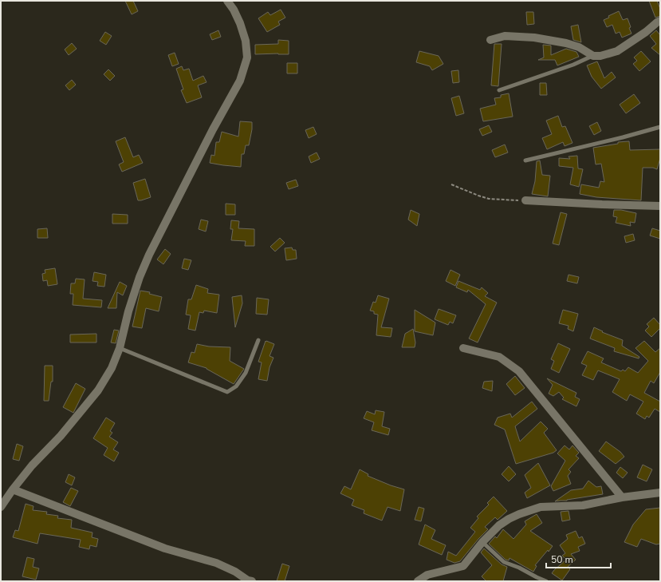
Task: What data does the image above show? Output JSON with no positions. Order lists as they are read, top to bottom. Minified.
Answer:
{"scale_bar":"50 m"}
